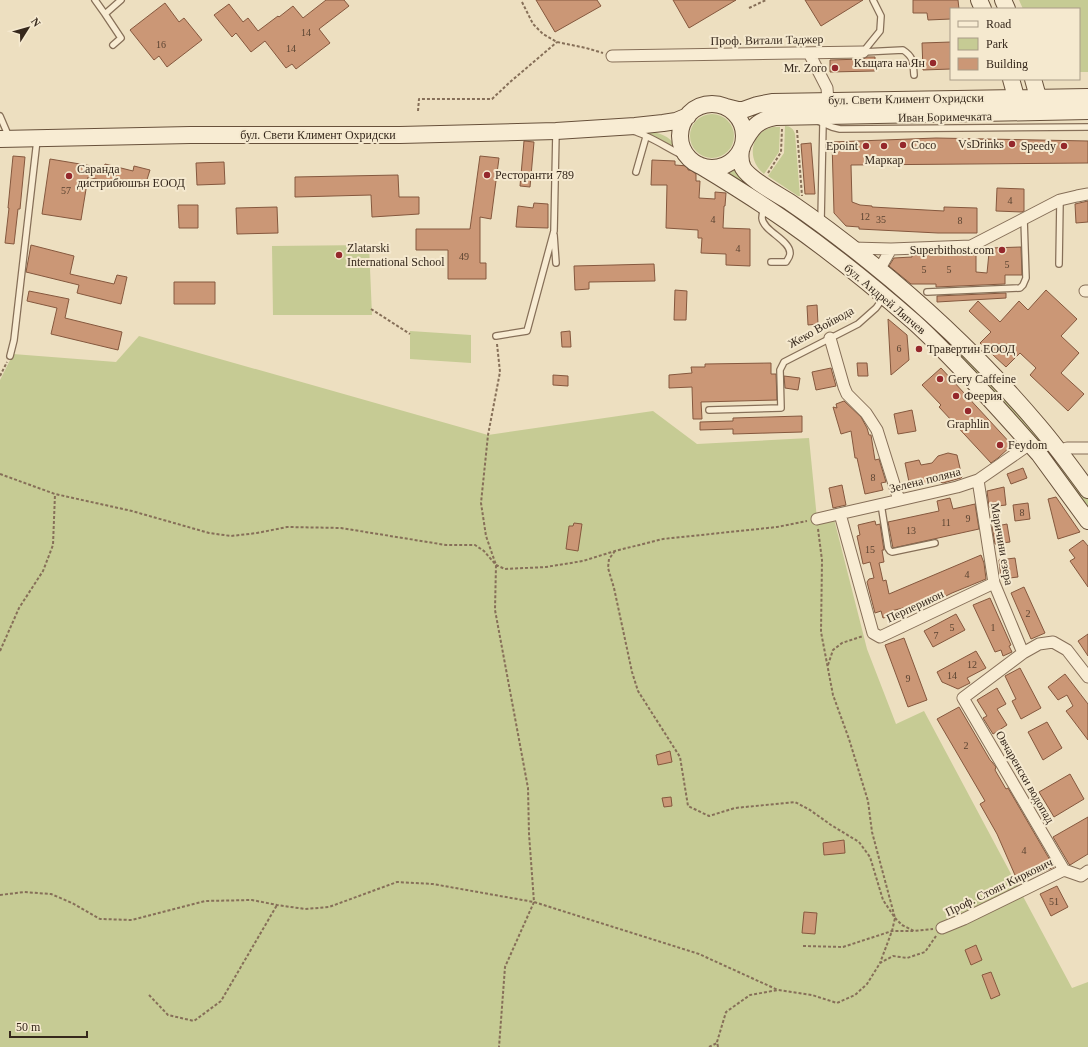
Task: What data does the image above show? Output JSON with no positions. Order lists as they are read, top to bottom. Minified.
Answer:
{"streets":{"main road":["бул. Свети Климент Охридски","бул. Андрей Ляпчев"],"street":["Проф. Витали Таджер","Зелена поляна","Маричини езера","Перперикон","Овчаренски водопад","Проф. Стоян Киркович"],"lane":["Иван Боримечката","Жеко Войвода"]},"crossings":[["бул. Свети Климент Охридски","Иван Боримечката"],["бул. Свети Климент Охридски","бул. Андрей Ляпчев"],["бул. Андрей Ляпчев","Жеко Войвода"],["бул. Андрей Ляпчев","Зелена поляна"],["Зелена поляна","Маричини езера"],["Зелена поляна","Перперикон"],["Маричини езера","Перперикон"],["Маричини езера","Овчаренски водопад"],["Овчаренски водопад","Проф. Стоян Киркович"]],"places":["Къщата на Ян","Mr. Zoro","VsDrinks","Coco","Epoint","Маркар","Speedy","Ресторанти 789","Саранда дистрибюшън ЕООД","Superbithost.com","Zlatarski International School","Травертин ЕООД","Gery Caffeine","Феерия","Graphlin","Feydom"],"house_numbers":["14","16","14","57","4","12","4","35","8","4","49","5","5","5","6","8","8","9","11","13","15","4","2","5","1","7","12","14","9","2","4","51"],"legend":["Road","Park","Building"],"scale_bar":"50 m","north":"top right"}
